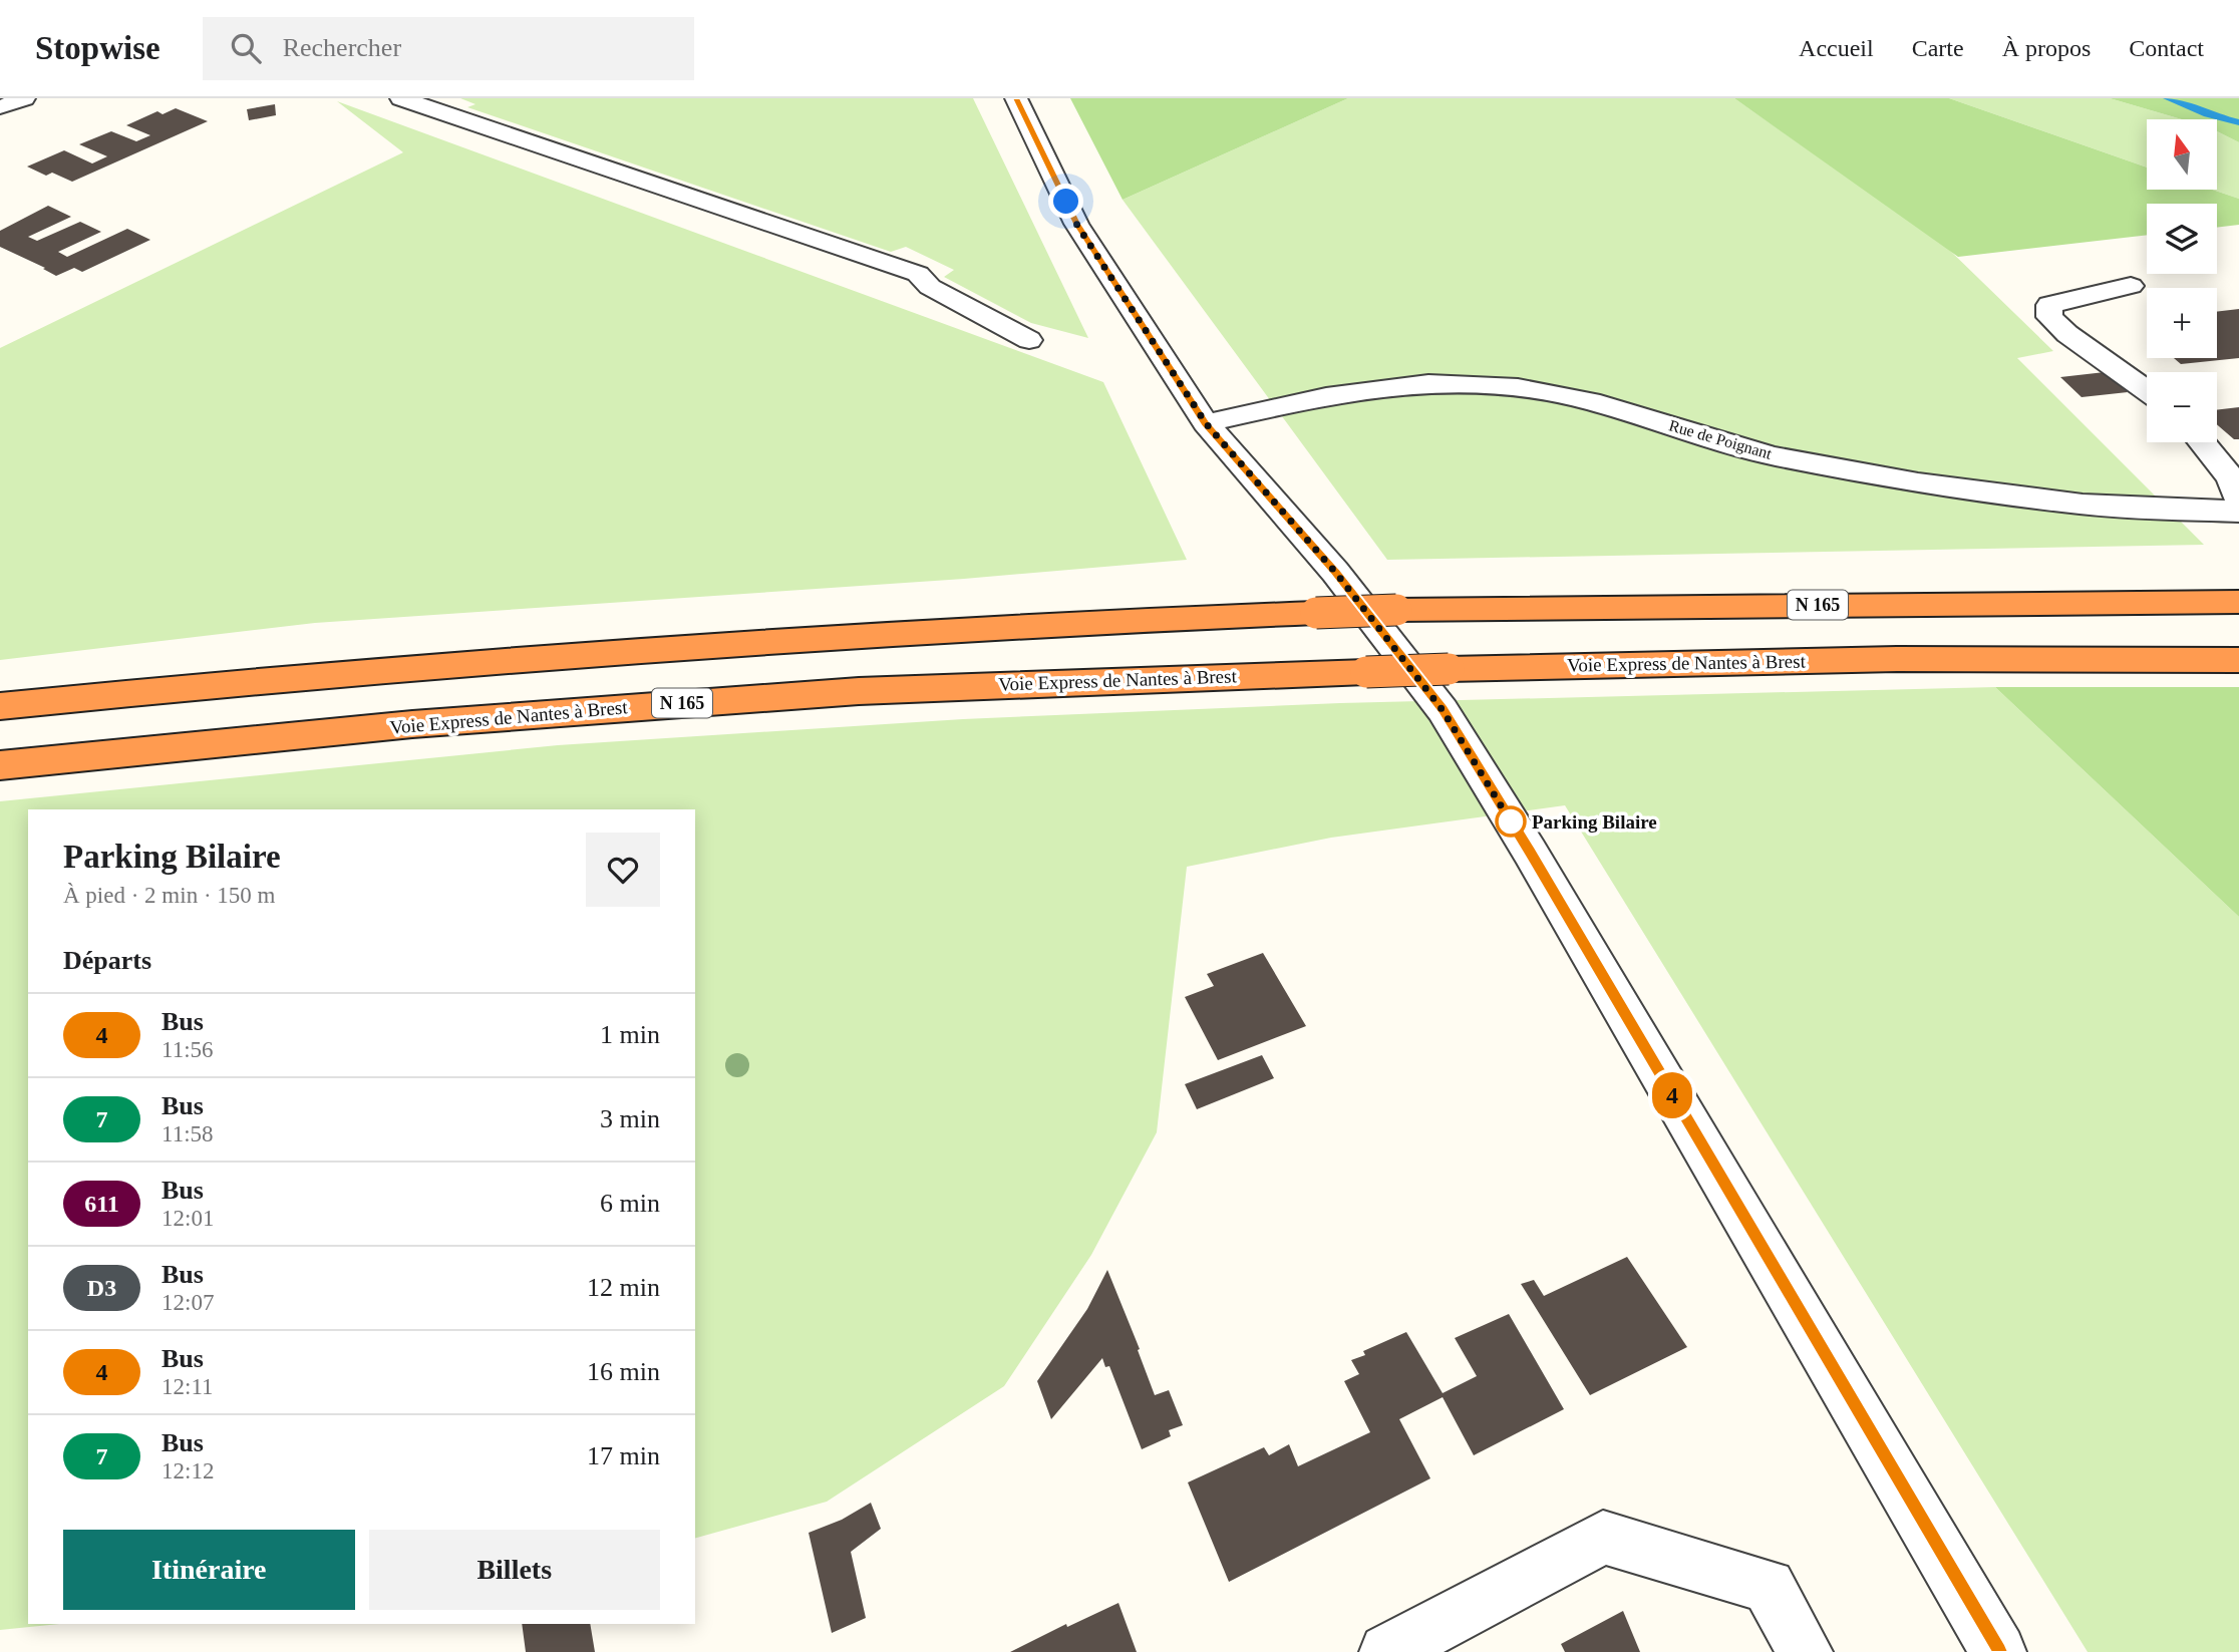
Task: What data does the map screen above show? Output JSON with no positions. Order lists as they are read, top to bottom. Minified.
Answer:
{"streets":{"highway":["N 165","Voie Express de Nantes à Brest"],"street":["Rue de Poignant"]},"places":["Parking Bilaire"],"lines":["bus line 4"],"north":"top","page":{"header":"Stopwise","search":"Rechercher","nav":["Accueil","Carte","À propos","Contact"],"on_map":"4","map_buttons":["+","−"],"heading":[["Parking Bilaire","À pied · 2 min · 150 m"],"Départs"],"list":[{"mark":"4","name":"Bus","note":"11:56","value":"1 min"},{"mark":"7","name":"Bus","note":"11:58","value":"3 min"},{"mark":"611","name":"Bus","note":"12:01","value":"6 min"},{"mark":"D3","name":"Bus","note":"12:07","value":"12 min"},{"mark":"4","name":"Bus","note":"12:11","value":"16 min"},{"mark":"7","name":"Bus","note":"12:12","value":"17 min"}],"buttons":["Itinéraire","Billets"]}}
